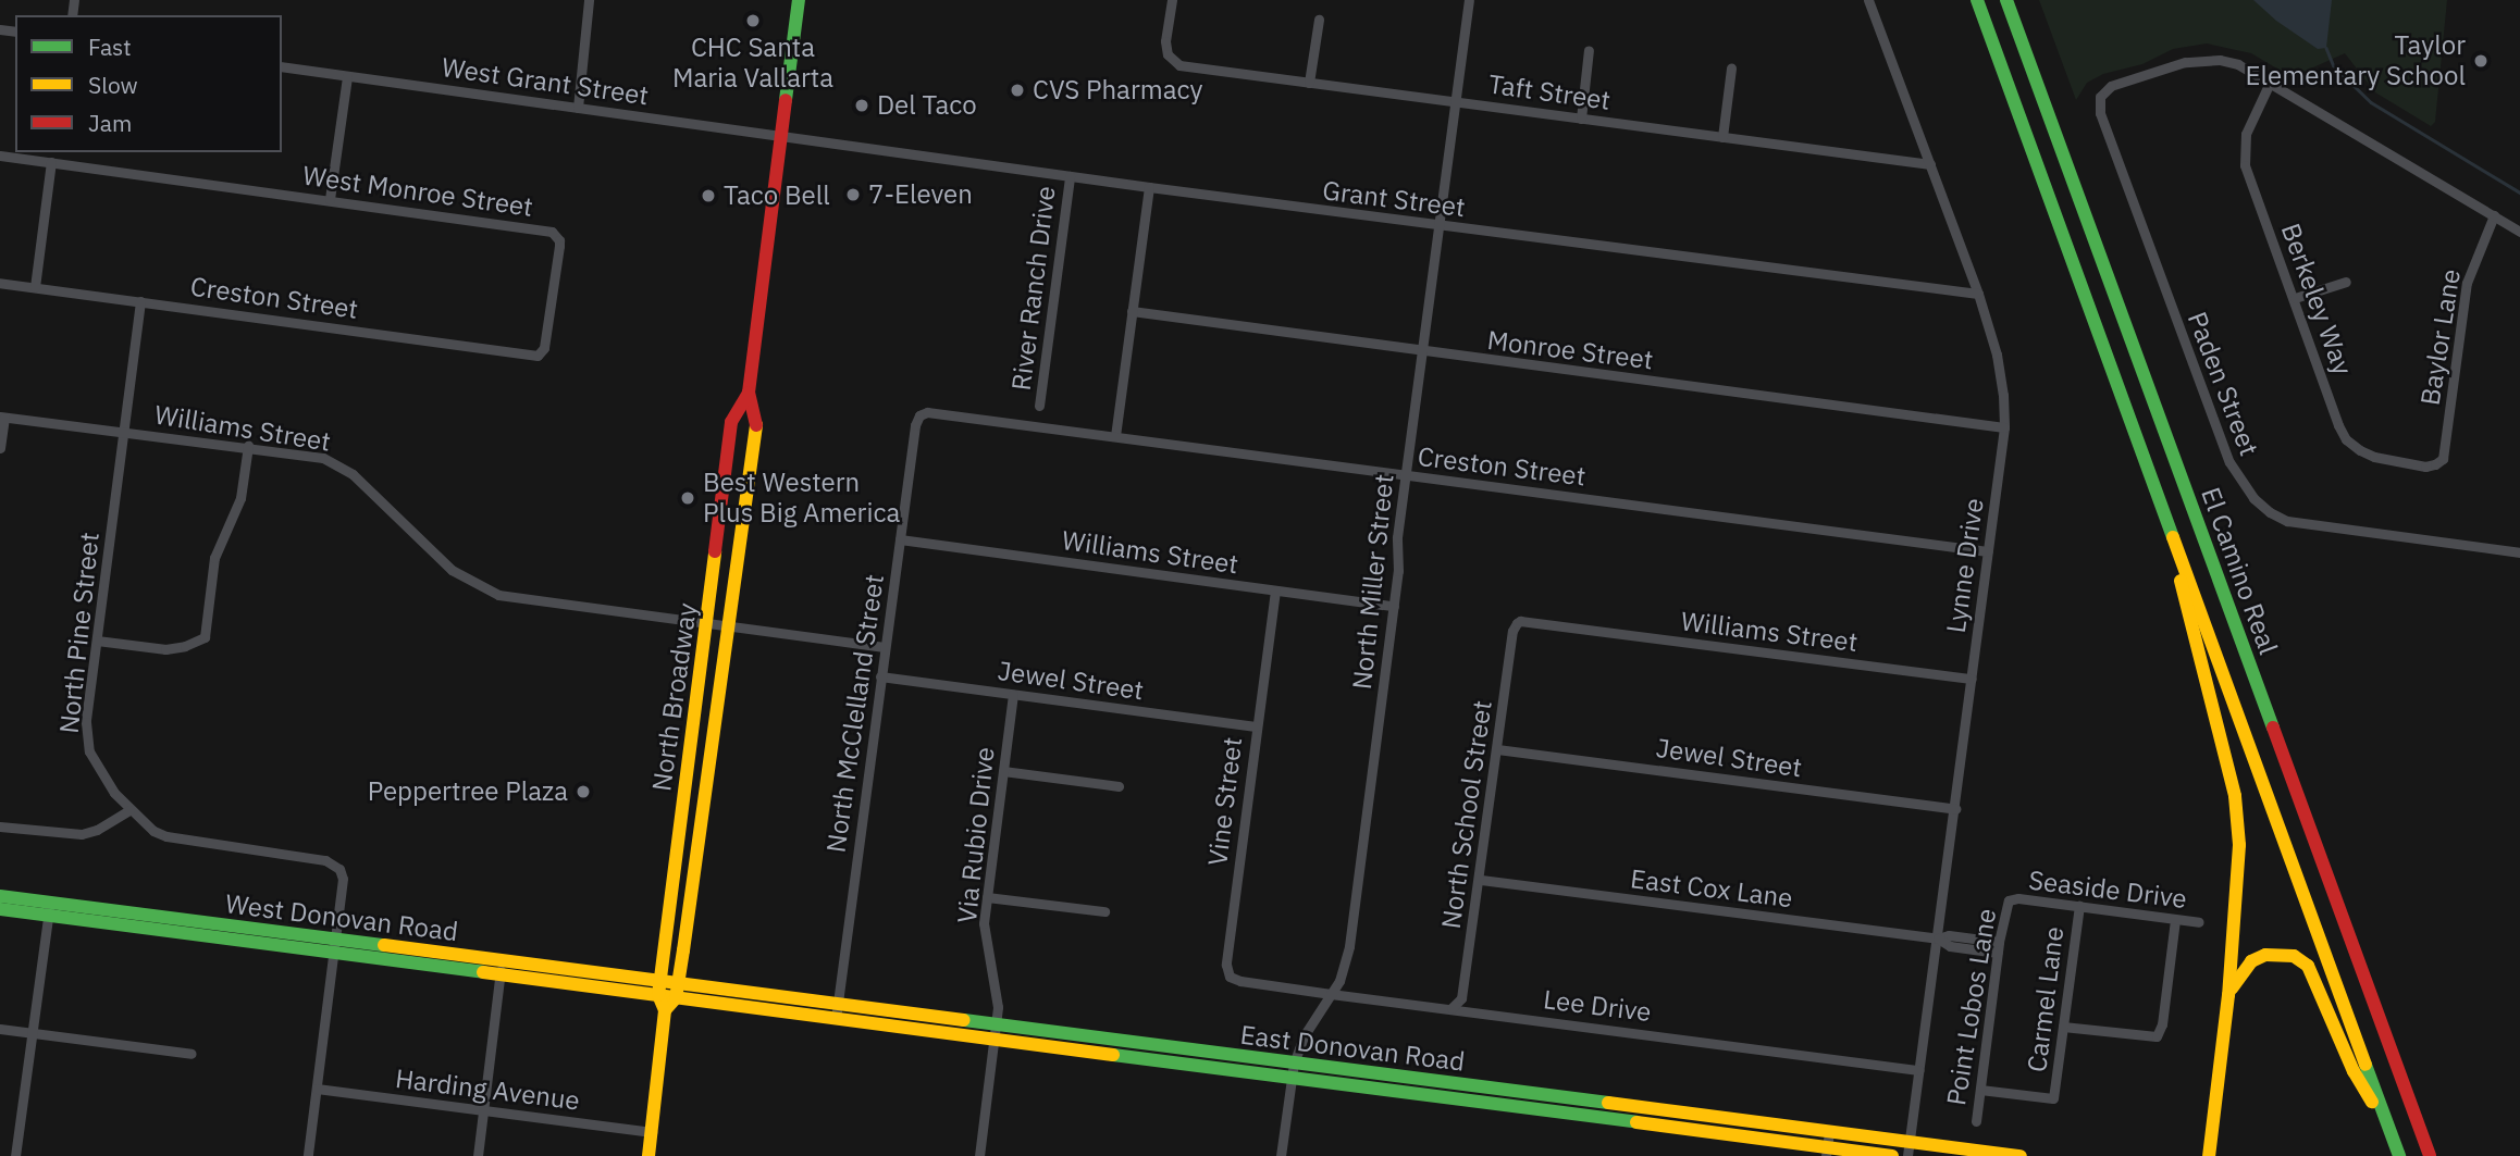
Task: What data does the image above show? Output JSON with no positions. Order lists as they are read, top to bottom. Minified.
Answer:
{"streets":{"main road":["El Camino Real","North Broadway","West Donovan Road","East Donovan Road"],"street":["West Grant Street","Taft Street","West Monroe Street","Grant Street","River Ranch Drive","Creston Street","Berkeley Way","Baylor Lane","Monroe Street","Paden Street","Williams Street","Lynne Drive","North Miller Street","North Pine Street","Jewel Street","North McClelland Street","Vine Street","North School Street","Via Rubio Drive","East Cox Lane","Seaside Drive","Carmel Lane","Lee Drive","Point Lobos Lane","Harding Avenue"]},"crossings":[["West Grant Street","Grant Street"],["West Grant Street","North Broadway"],["Taft Street","Lynne Drive"],["Taft Street","North Miller Street"],["West Monroe Street","Creston Street"],["Grant Street","River Ranch Drive"],["Grant Street","Lynne Drive"],["Grant Street","North Miller Street"],["Creston Street","Lynne Drive"],["Creston Street","North Miller Street"],["Creston Street","North Pine Street"],["Creston Street","North McClelland Street"],["Berkeley Way","Baylor Lane"],["Berkeley Way","Paden Street"],["Monroe Street","Lynne Drive"],["Monroe Street","North Miller Street"],["Williams Street","Lynne Drive"],["Williams Street","North Miller Street"],["Williams Street","North Pine Street"],["Williams Street","North Broadway"],["Williams Street","North McClelland Street"],["Williams Street","Vine Street"],["Williams Street","North School Street"],["Lynne Drive","Jewel Street"],["Lynne Drive","East Cox Lane"],["Lynne Drive","Lee Drive"],["Lynne Drive","East Donovan Road"],["North Miller Street","Lee Drive"],["North Miller Street","East Donovan Road"],["North Pine Street","West Donovan Road"],["North Pine Street","Harding Avenue"],["Jewel Street","North McClelland Street"],["Jewel Street","Vine Street"],["Jewel Street","North School Street"],["Jewel Street","Via Rubio Drive"],["North Broadway","West Donovan Road"],["North Broadway","East Donovan Road"],["North McClelland Street","East Donovan Road"],["Vine Street","Lee Drive"],["North School Street","East Cox Lane"],["North School Street","Lee Drive"],["Via Rubio Drive","East Donovan Road"],["East Cox Lane","Point Lobos Lane"],["Seaside Drive","Carmel Lane"],["Seaside Drive","Point Lobos Lane"],["West Donovan Road","East Donovan Road"],["Carmel Lane","Point Lobos Lane"]],"places":["CHC Santa Maria Vallarta","Taylor Elementary School","CVS Pharmacy","Del Taco","7-Eleven","Taco Bell","Best Western Plus Big America","Peppertree Plaza"],"legend":["Fast","Slow","Jam"]}
